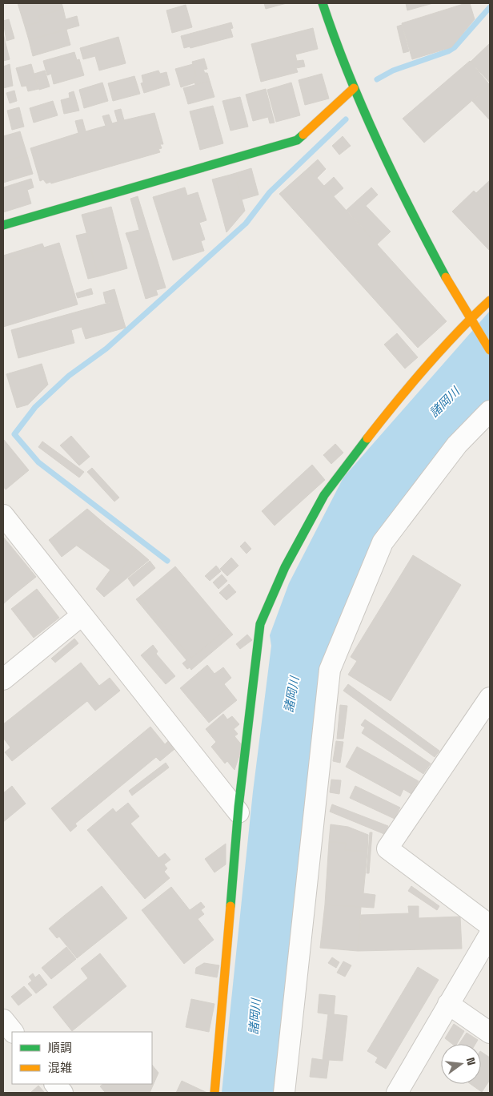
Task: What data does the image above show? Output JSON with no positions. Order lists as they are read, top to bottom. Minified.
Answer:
{"water":["諸岡川"],"legend":["順調","混雑"],"north":"right"}
